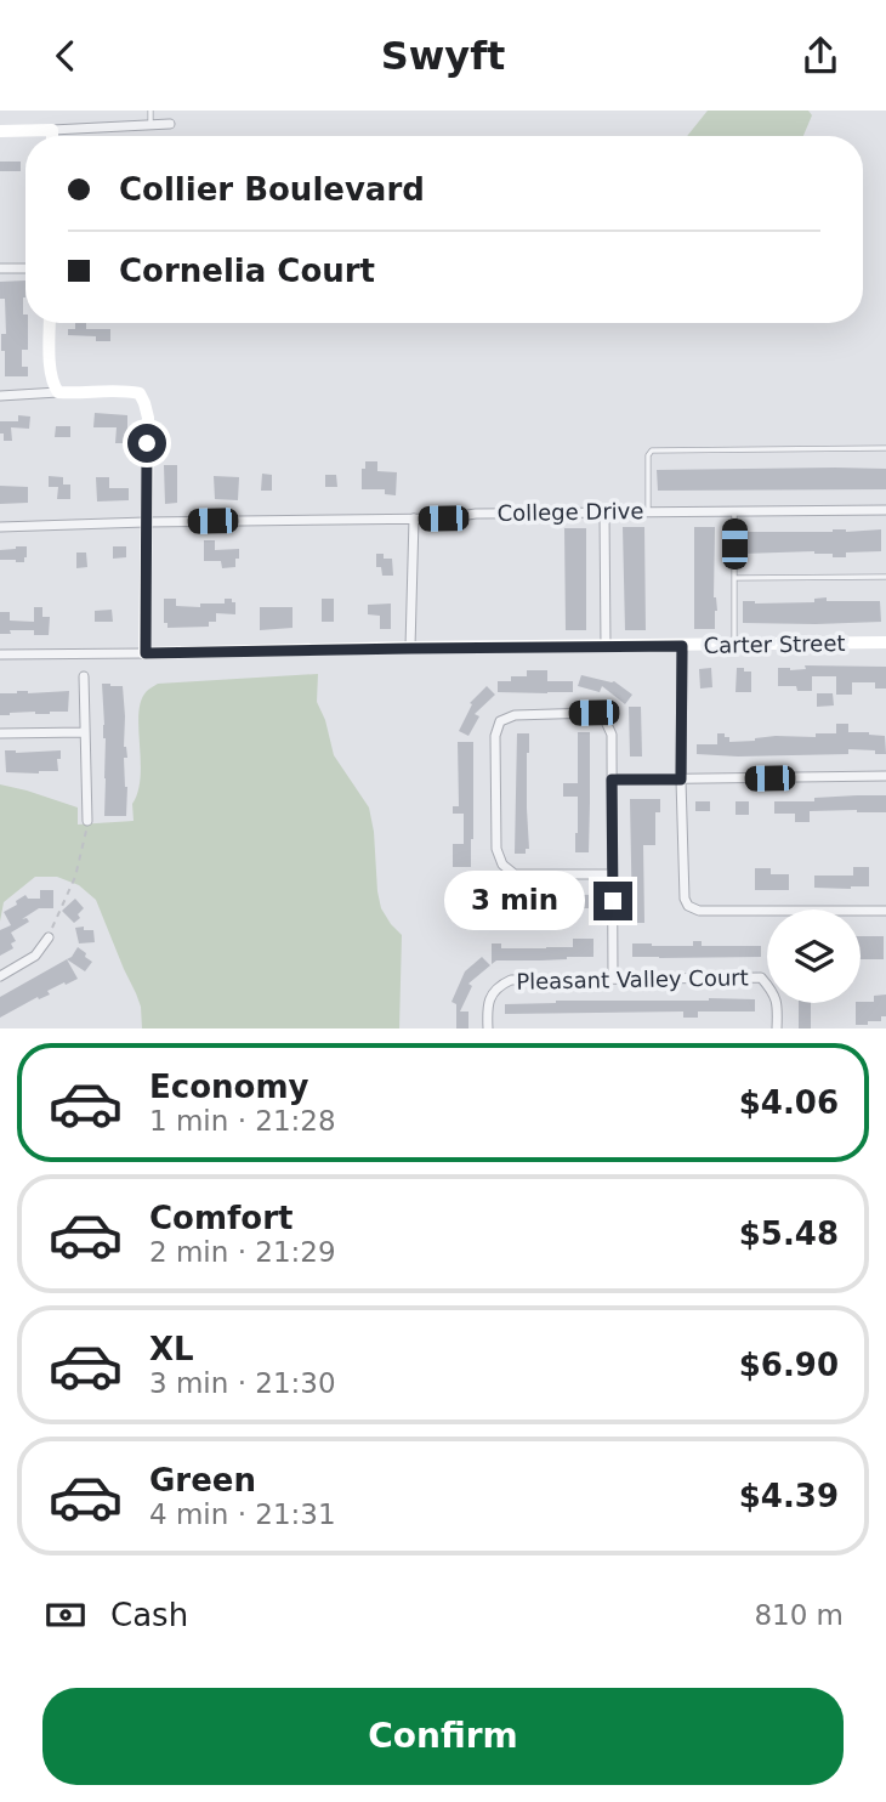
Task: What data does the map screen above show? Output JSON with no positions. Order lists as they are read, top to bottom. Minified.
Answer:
{"streets":{"street":["College Drive","Carter Street","Pleasant Valley Court"]},"page":{"header":"Swyft","banner":["Collier Boulevard","Cornelia Court"],"bubble":"3 min","list":[{"name":"Economy","note":"1 min · 21:28","value":"$4.06"},{"name":"Comfort","note":"2 min · 21:29","value":"$5.48"},{"name":"XL","note":"3 min · 21:30","value":"$6.90"},{"name":"Green","note":"4 min · 21:31","value":"$4.39"}],"pay":["Cash","810 m"],"buttons":"Confirm"}}
